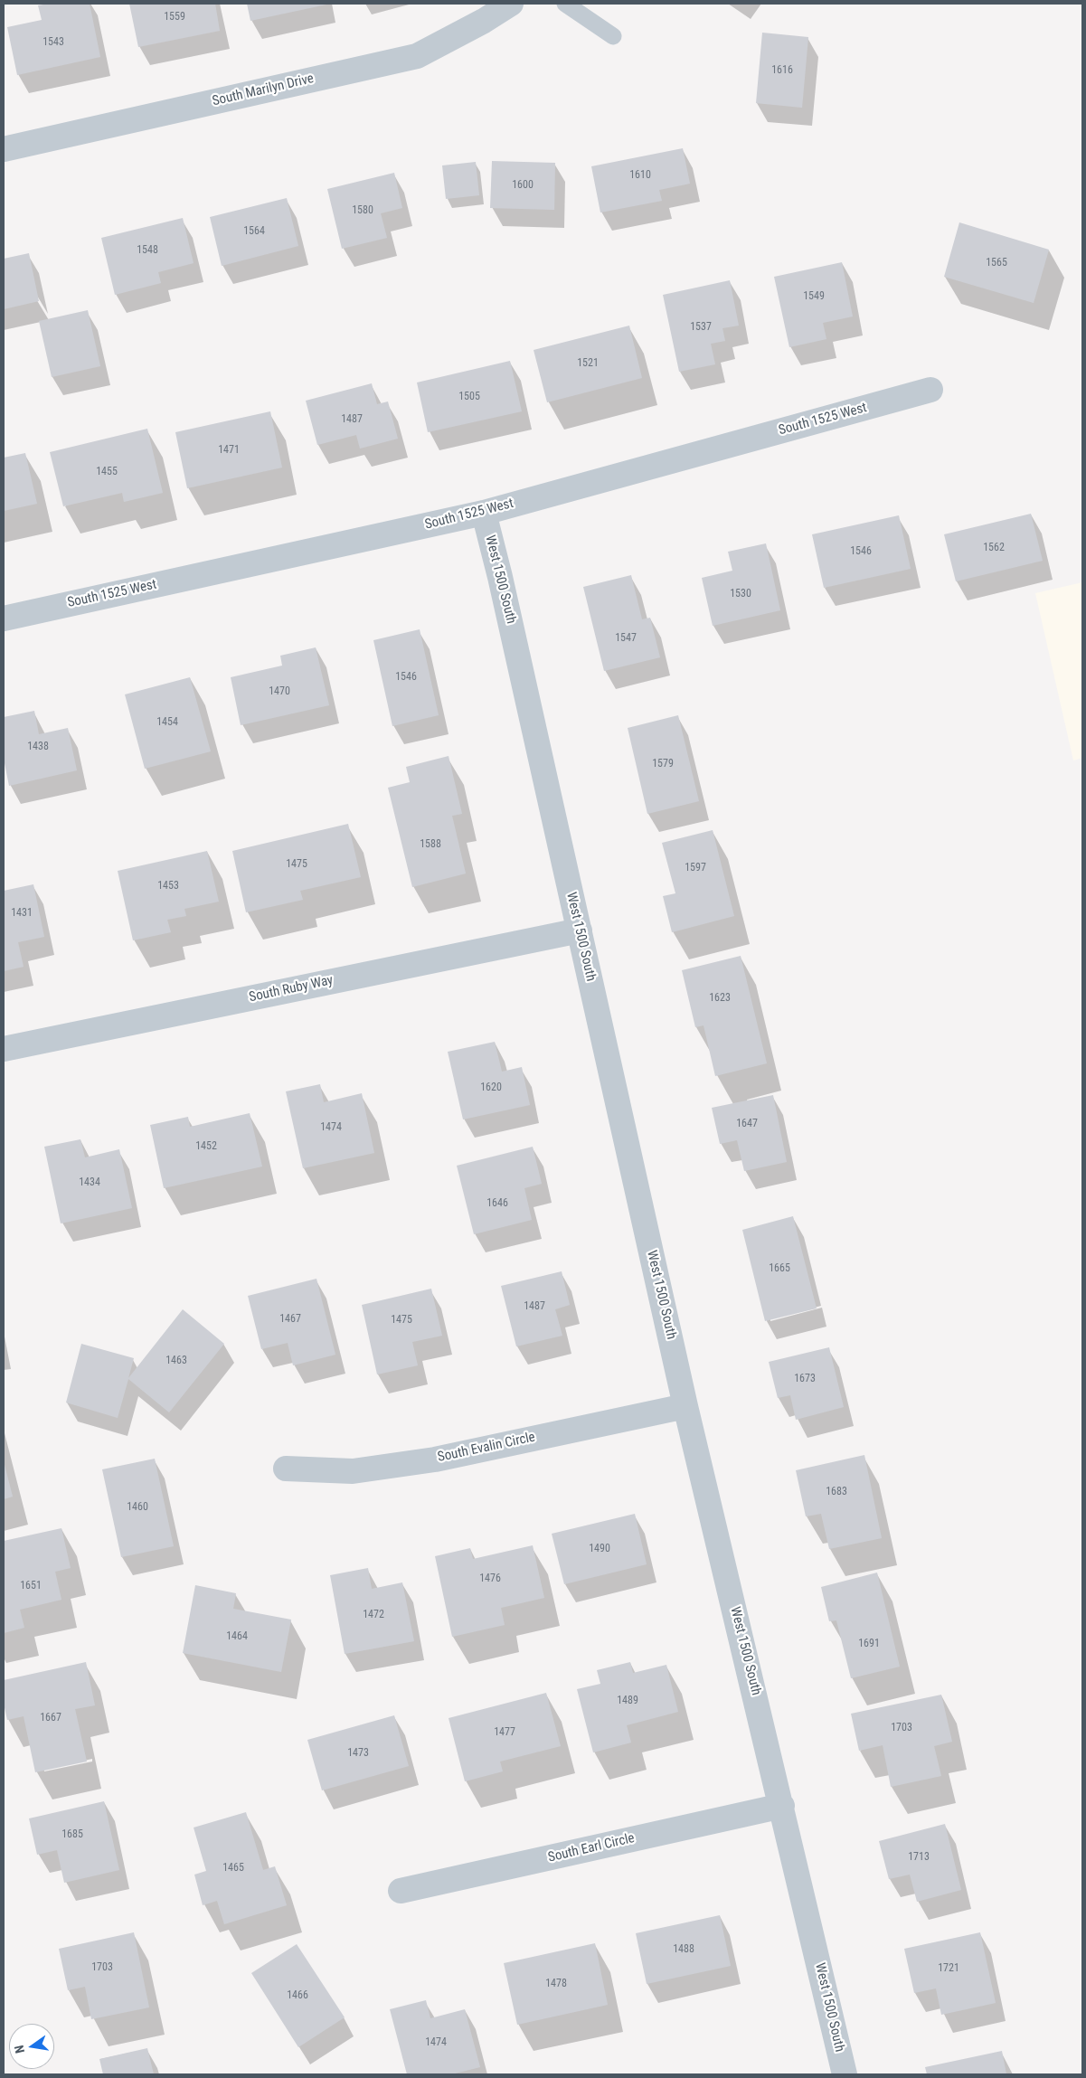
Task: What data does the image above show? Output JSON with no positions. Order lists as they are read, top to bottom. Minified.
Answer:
{"streets":{"street":["South Marilyn Drive","South 1525 West","West 1500 South","South Ruby Way","South Evalin Circle","South Earl Circle"]},"crossings":[["South 1525 West","West 1500 South"],["West 1500 South","South Ruby Way"],["West 1500 South","South Evalin Circle"],["West 1500 South","South Earl Circle"]],"house_numbers":["1559","1543","1616","1610","1600","1580","1564","1548","1565","1549","1537","1521","1505","1487","1471","1455","1562","1546","1530","1547","1546","1470","1454","1438","1579","1588","1475","1597","1453","1431","1623","1620","1647","1474","1452","1434","1646","1665","1487","1467","1475","1463","1673","1683","1460","1490","1476","1651","1472","1464","1691","1489","1667","1703","1477","1473","1685","1713","1465","1488","1703","1721","1478","1466","1474"],"north":"left"}
